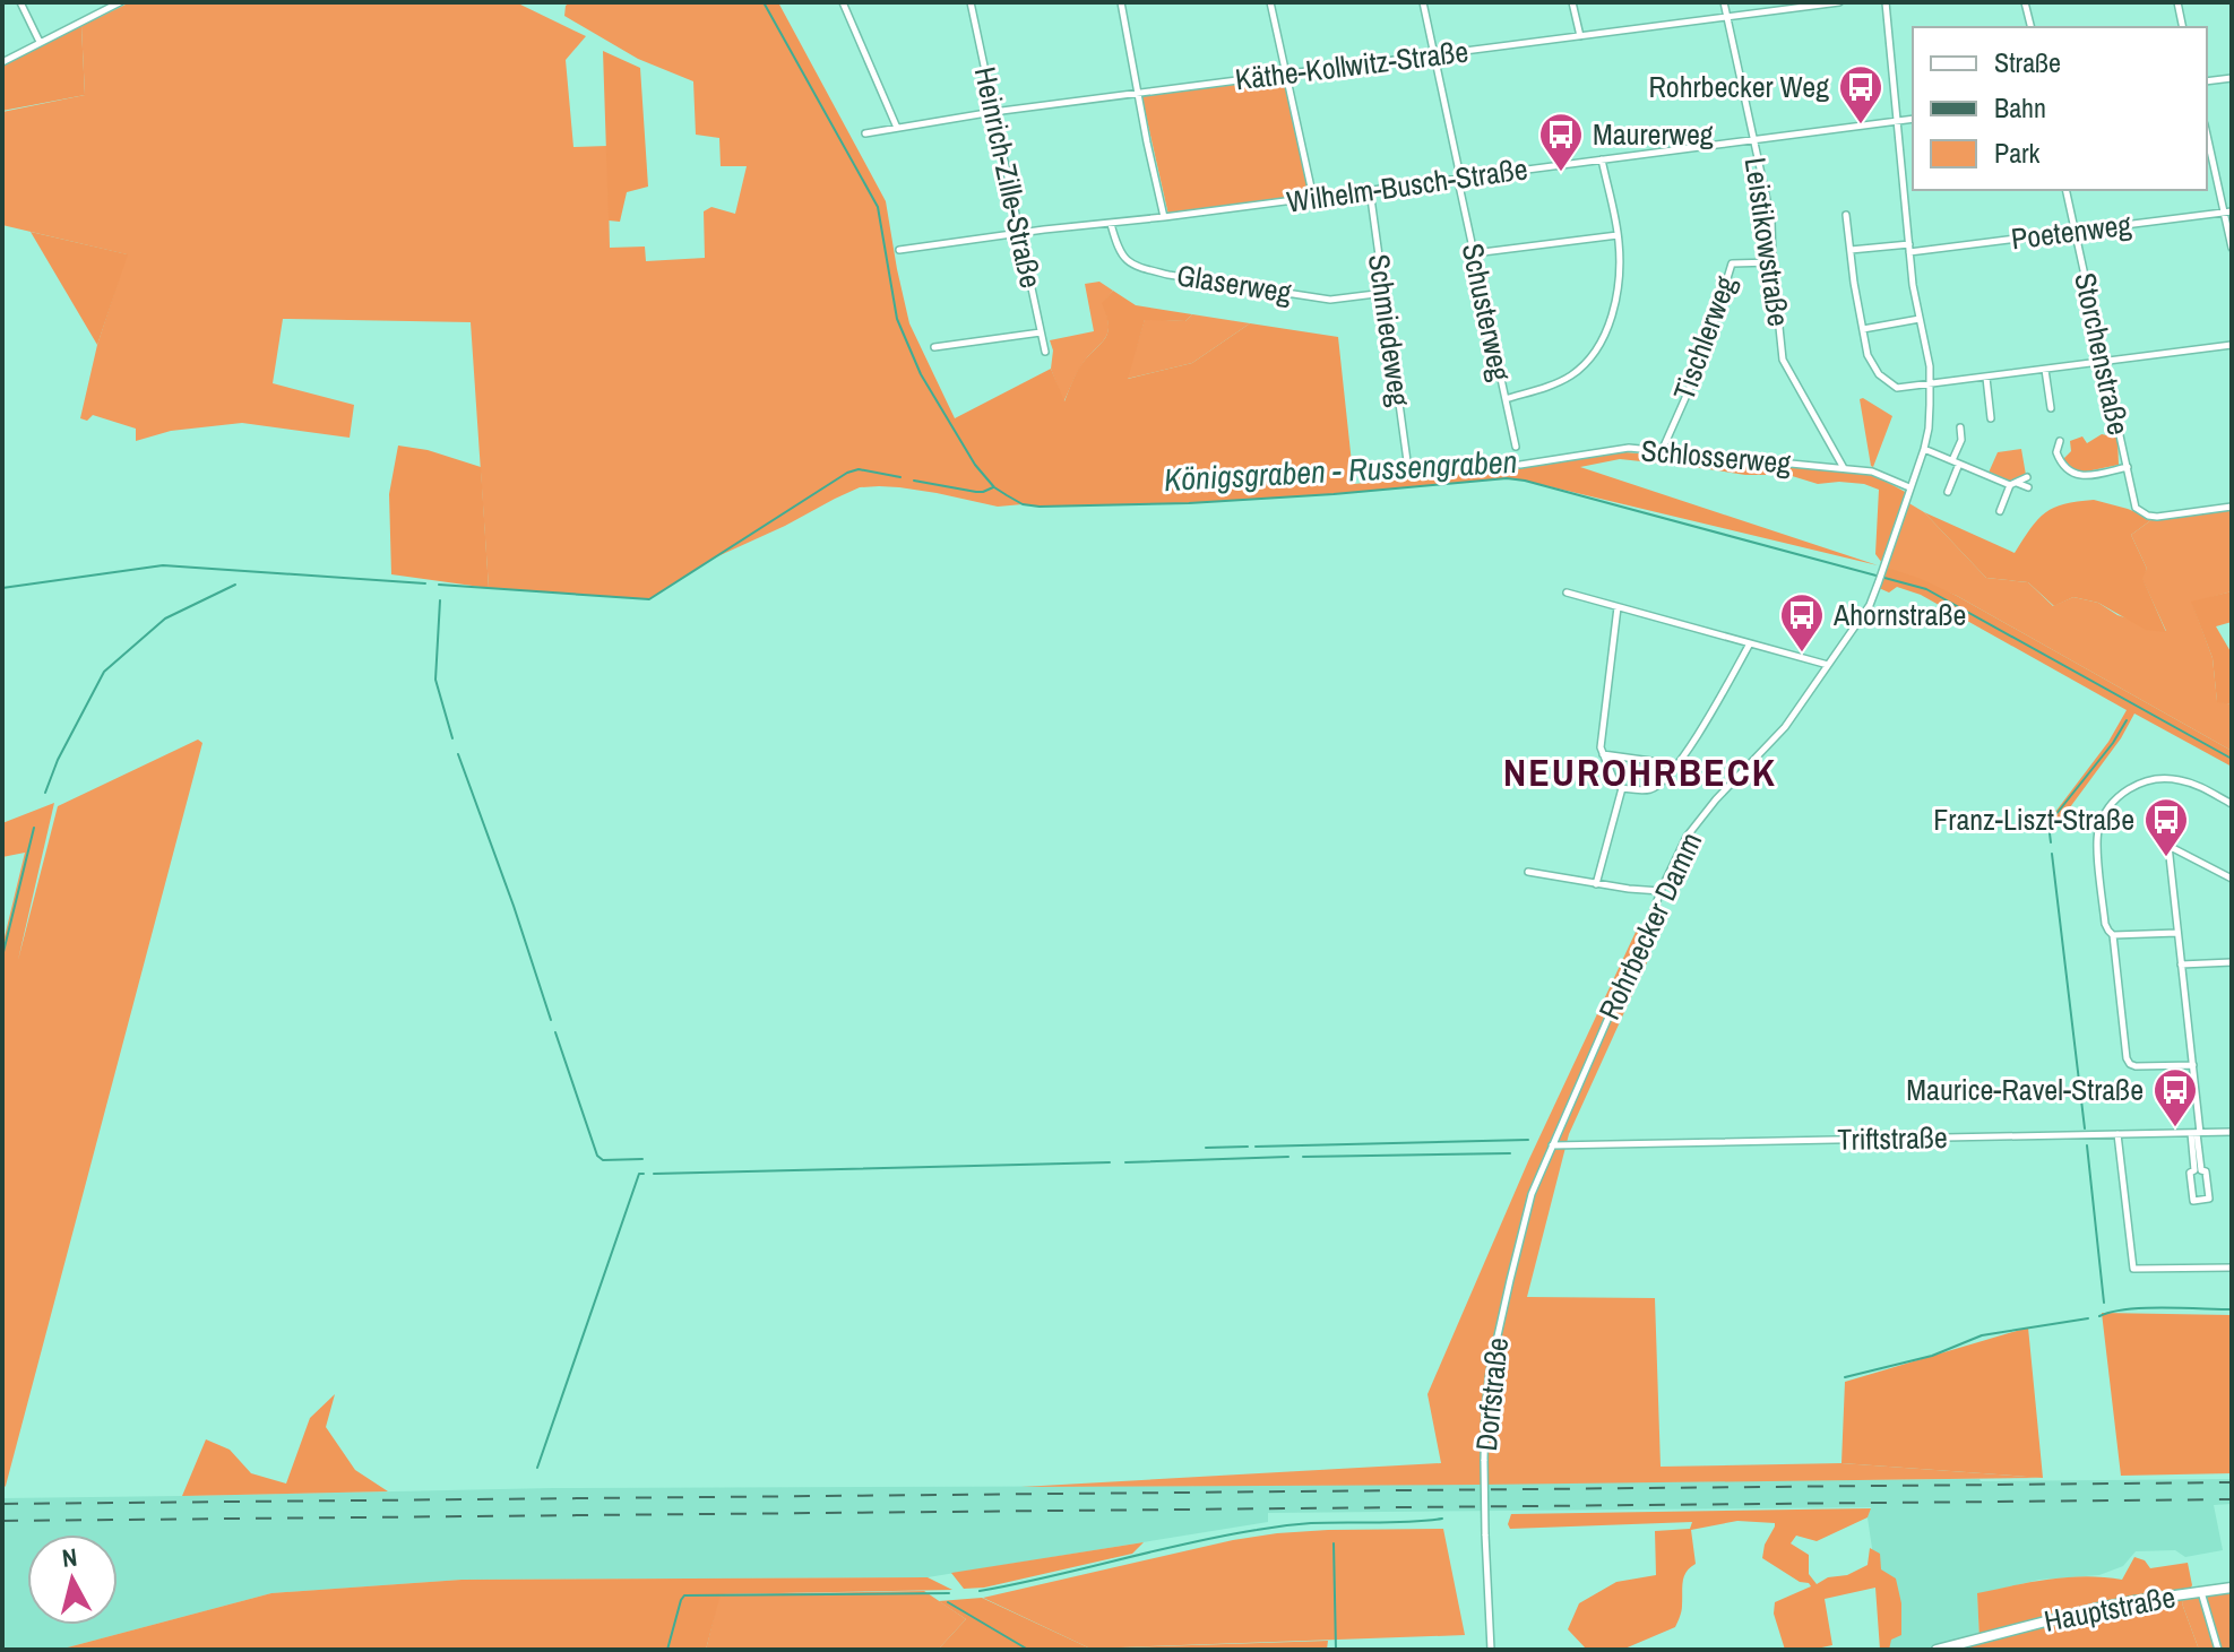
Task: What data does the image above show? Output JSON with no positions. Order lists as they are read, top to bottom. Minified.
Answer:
{"streets":{"street":["Käthe-Kollwitz-Straße","Heinrich-Zille-Straße","Wilhelm-Busch-Straße","Poetenweg","Leistikowstraße","Glaserweg","Schusterweg","Schmiedeweg","Tischlerweg","Storchenstraße","Schlosserweg","Rohrbecker Damm","Triftstraße","Dorfstraße","Hauptstraße"]},"crossings":[["Käthe-Kollwitz-Straße","Heinrich-Zille-Straße"],["Käthe-Kollwitz-Straße","Leistikowstraße"],["Käthe-Kollwitz-Straße","Schusterweg"],["Heinrich-Zille-Straße","Wilhelm-Busch-Straße"],["Wilhelm-Busch-Straße","Leistikowstraße"],["Wilhelm-Busch-Straße","Glaserweg"],["Wilhelm-Busch-Straße","Schusterweg"],["Wilhelm-Busch-Straße","Schmiedeweg"],["Poetenweg","Storchenstraße"],["Leistikowstraße","Tischlerweg"],["Leistikowstraße","Schlosserweg"],["Glaserweg","Schmiedeweg"],["Tischlerweg","Schlosserweg"],["Schlosserweg","Rohrbecker Damm"],["Rohrbecker Damm","Triftstraße"],["Rohrbecker Damm","Dorfstraße"],["Triftstraße","Dorfstraße"]],"districts":["NEUROHRBECK"],"water":["Königsgraben - Russengraben"],"places":{"bus stop":["Rohrbecker Weg","Maurerweg","Ahornstraße","Franz-Liszt-Straße","Maurice-Ravel-Straße"]},"legend":["Straße","Bahn","Park"],"north":"top"}
